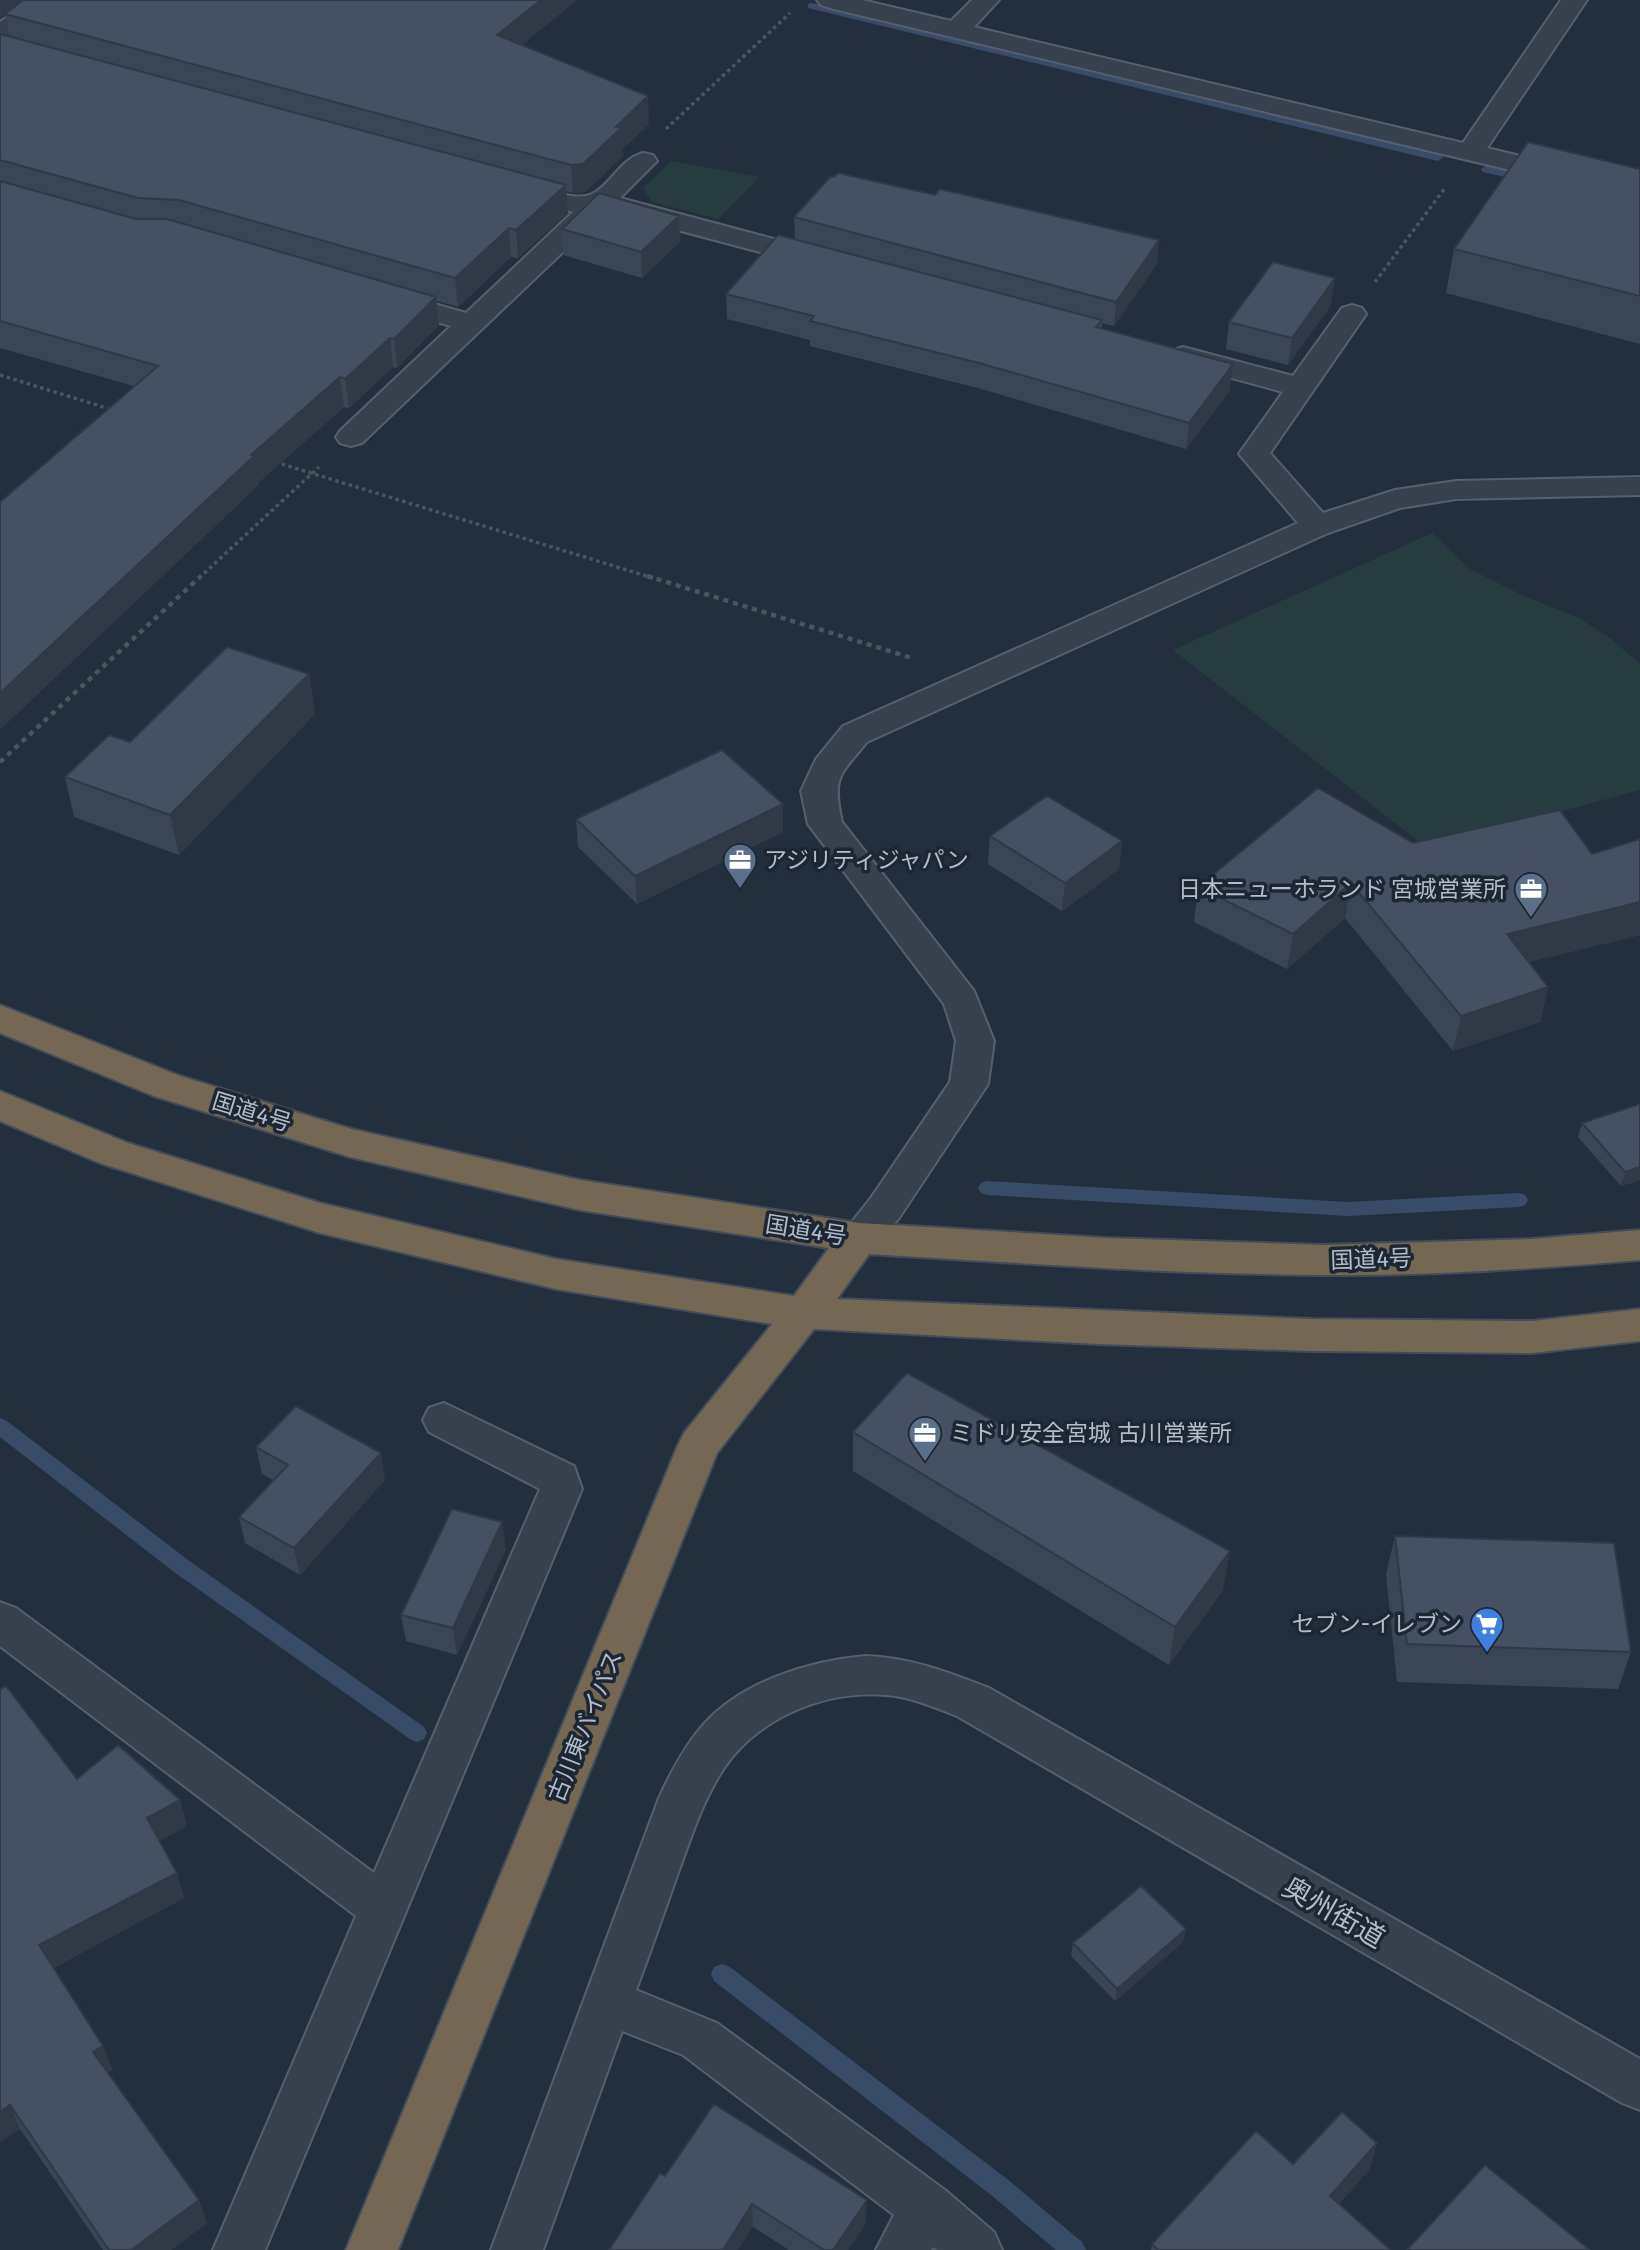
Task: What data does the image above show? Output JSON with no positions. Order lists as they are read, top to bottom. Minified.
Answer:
{"streets":{"highway":["国道4号","古川東バイパス"],"street":["奥州街道"]},"crossings":[["国道4号","古川東バイパス"]],"places":{"office":["アジリティジャパン","日本ニューホランド 宮城営業所","ミドリ安全宮城 古川営業所"],"supermarket":["セブン-イレブン"]}}
